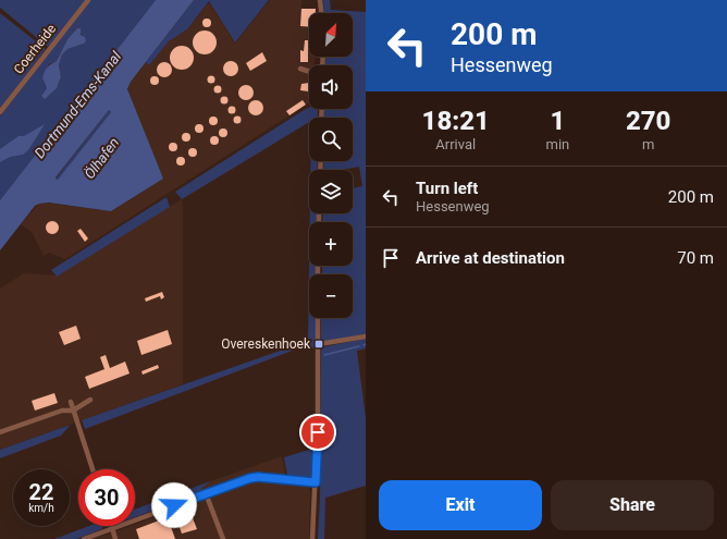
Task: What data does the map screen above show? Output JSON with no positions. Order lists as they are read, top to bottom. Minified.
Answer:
{"streets":{"street":["Coerheide"]},"water":["Dortmund-Ems-Kanal","Ölhafen"],"places":{"transit":["Overeskenhoek"]},"north":"top right","page":{"turn":["200 m","Hessenweg"],"map_buttons":["+","−"],"eta":["18:21","Arrival","1","min","270","m"],"list":[{"name":"Turn left","note":"Hessenweg","value":"200 m"},{"name":"Arrive at destination","value":"70 m"}],"speed":"22 km/h","limit":"30","buttons":["Exit","Share"]}}
